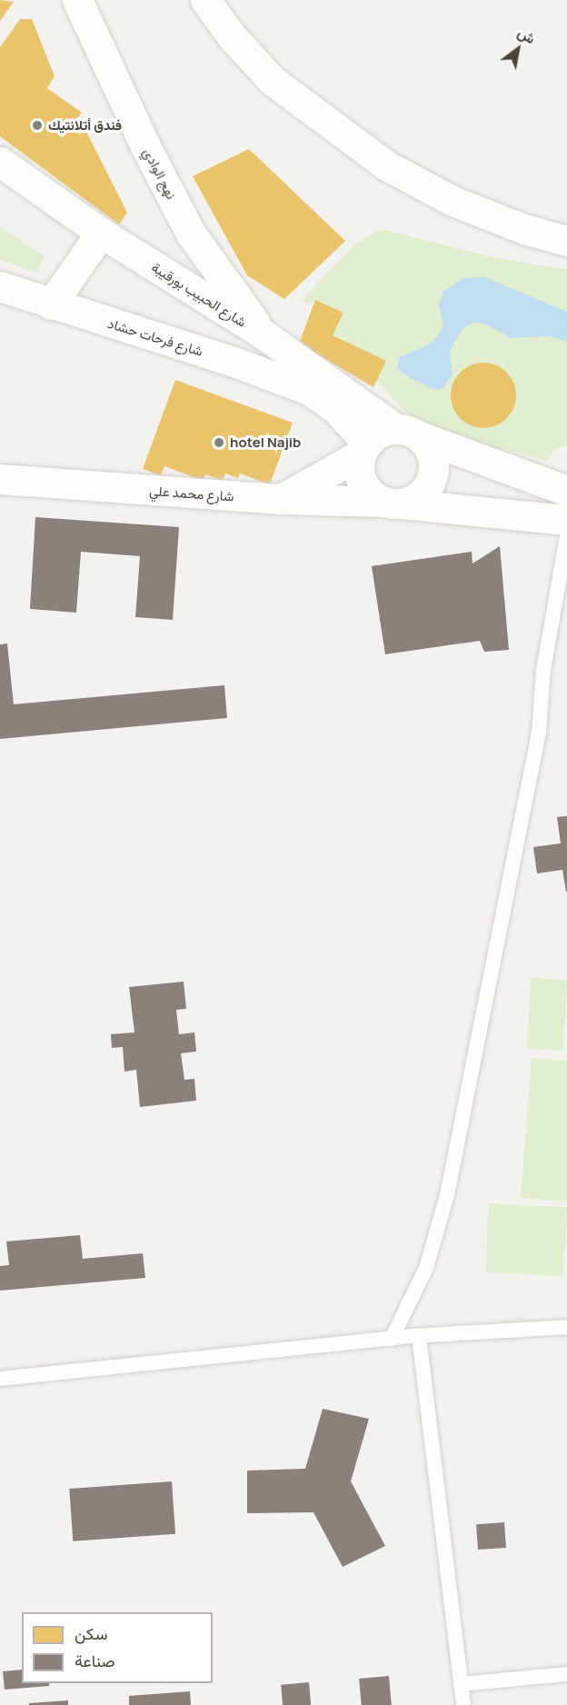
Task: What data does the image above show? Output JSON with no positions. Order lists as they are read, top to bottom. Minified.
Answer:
{"streets":{"street":["نهج الوادي","شارع الحبيب بورقيبة","شارع فرحات حشاد","شارع محمد علي"]},"crossings":[["نهج الوادي","شارع الحبيب بورقيبة"],["شارع الحبيب بورقيبة","شارع فرحات حشاد"],["شارع الحبيب بورقيبة","شارع محمد علي"],["شارع فرحات حشاد","شارع محمد علي"]],"places":["فندق أتلانتيك","hotel Najib"],"legend":["سكن","صناعة"],"north":"top right"}
